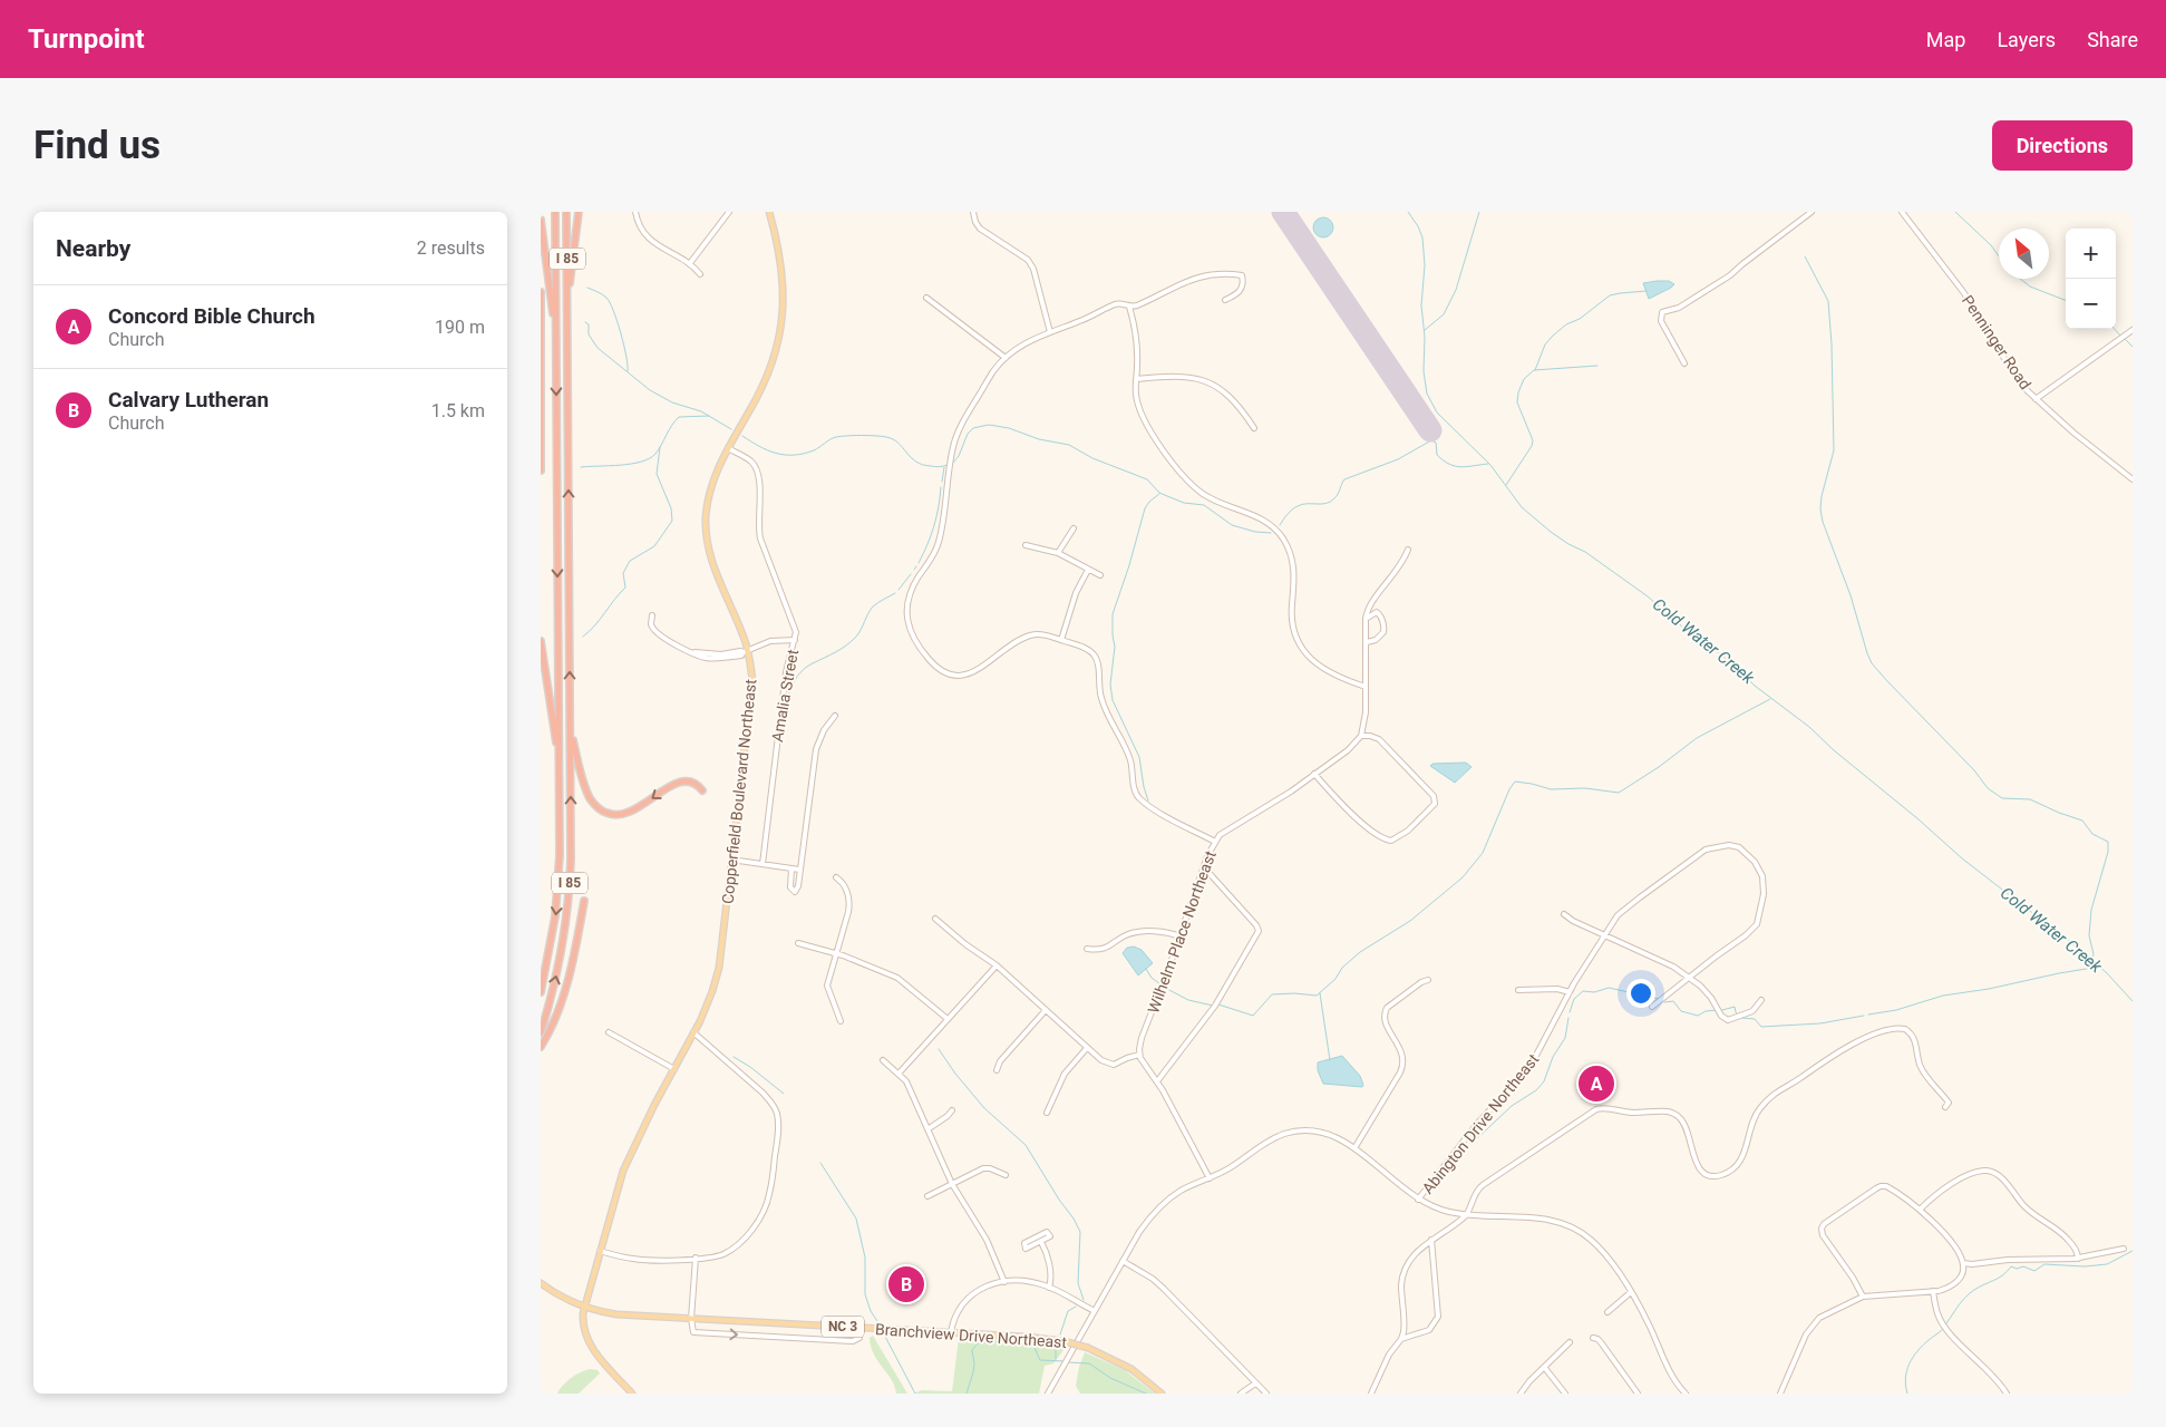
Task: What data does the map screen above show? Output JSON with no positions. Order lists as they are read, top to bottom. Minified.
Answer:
{"streets":{"highway":["I 85"],"main road":["Copperfield Boulevard Northeast","NC 3","Branchview Drive Northeast"],"street":["Penninger Road","Amalia Street","Wilhelm Place Northeast","Abington Drive Northeast"]},"crossings":[["Amalia Street","Copperfield Boulevard Northeast"],["Copperfield Boulevard Northeast","Branchview Drive Northeast"]],"water":["Cold Water Creek"],"north":"top left","page":{"header":"Turnpoint","nav":["Map","Layers","Share"],"buttons":"Directions","title":"Find us","heading":["Nearby","2 results"],"map_buttons":["+","−"],"list":[{"mark":"A","name":"Concord Bible Church","note":"Church","value":"190 m"},{"mark":"B","name":"Calvary Lutheran","note":"Church","value":"1.5 km"}],"pins":["A","B"]}}
